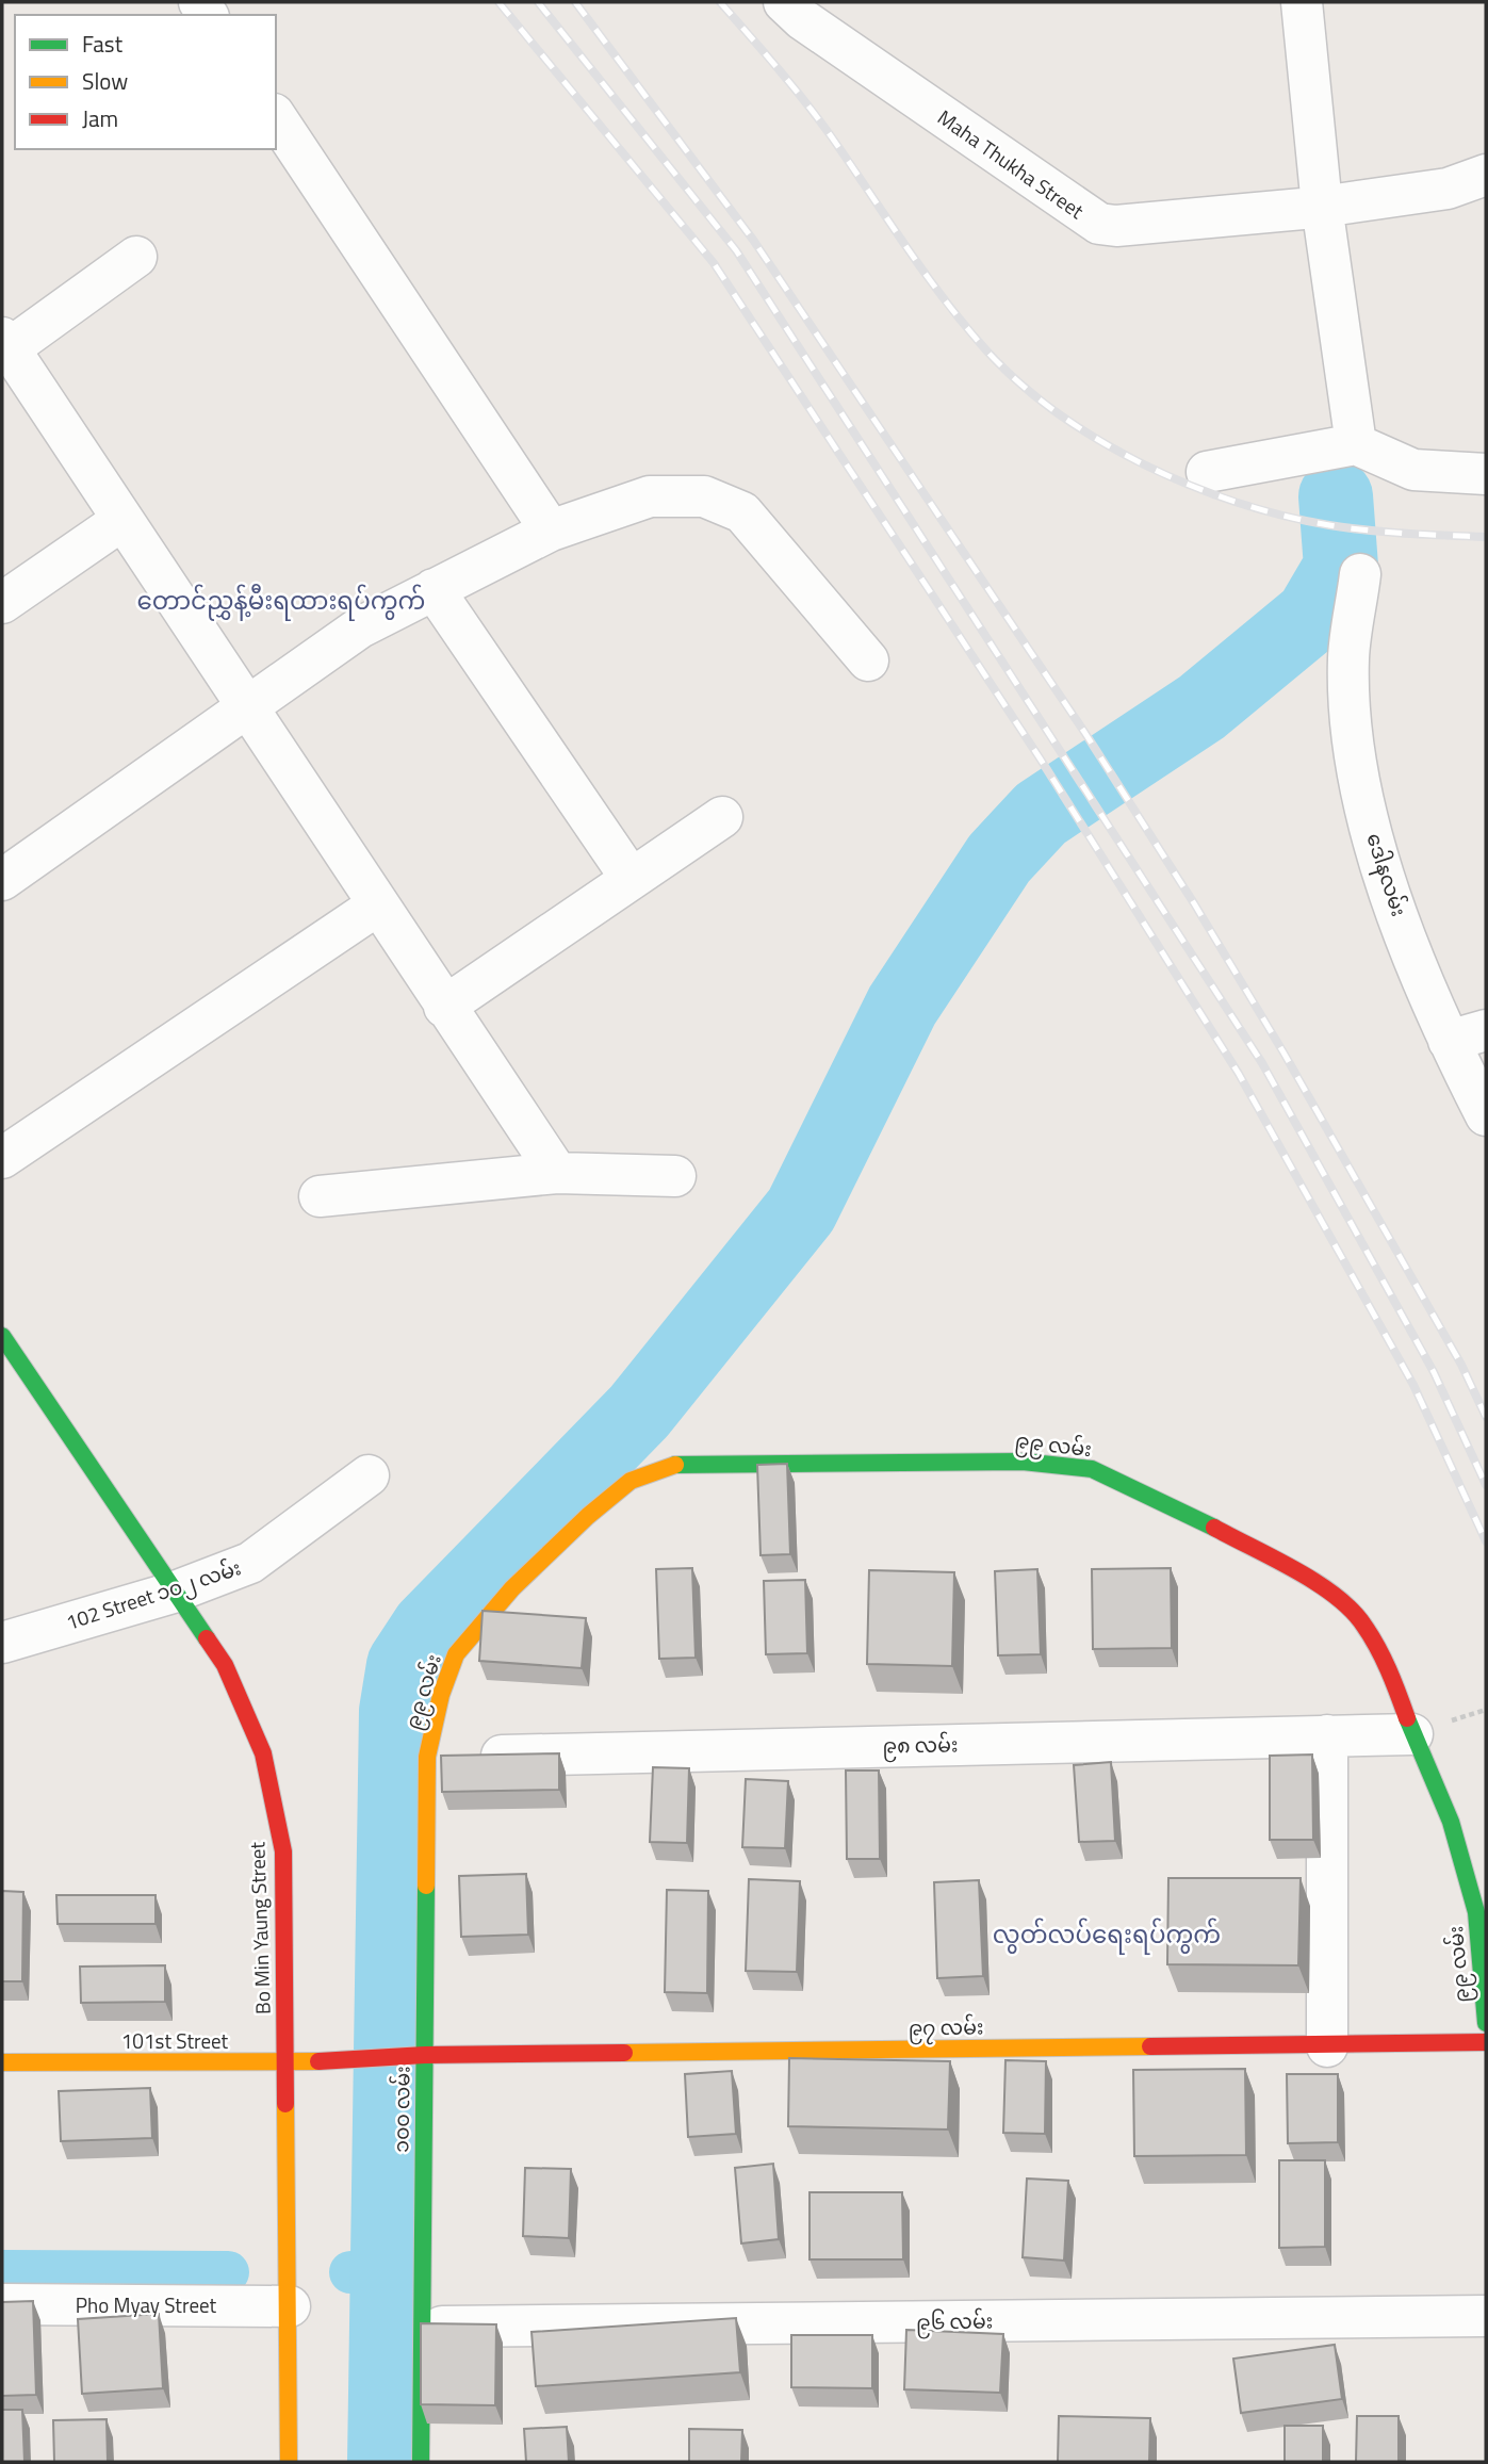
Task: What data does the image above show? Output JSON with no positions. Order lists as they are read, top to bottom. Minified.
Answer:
{"streets":{"street":["Maha Thukha Street","ဒေါနလမ်း","၉၉ လမ်း","102 Street ၁၀၂ လမ်း","၉၈ လမ်း","Bo Min Yaung Street","၉၇ လမ်း","101st Street","၁၀၀ လမ်း","Pho Myay Street","၉၆ လမ်း"]},"crossings":[["၉၉ လမ်း","၉၈ လမ်း"],["၉၉ လမ်း","၁၀၀ လမ်း"],["102 Street ၁၀၂ လမ်း","Bo Min Yaung Street"],["၉၈ လမ်း","၁၀၀ လမ်း"],["Bo Min Yaung Street","101st Street"],["Bo Min Yaung Street","Pho Myay Street"],["၉၇ လမ်း","101st Street"],["၉၇ လမ်း","၁၀၀ လမ်း"],["၁၀၀ လမ်း","၉၆ လမ်း"]],"districts":["တောင်ညွှန့်မီးရထားရပ်ကွက်","လွတ်လပ်ရေးရပ်ကွက်"],"legend":["Fast","Slow","Jam"]}
